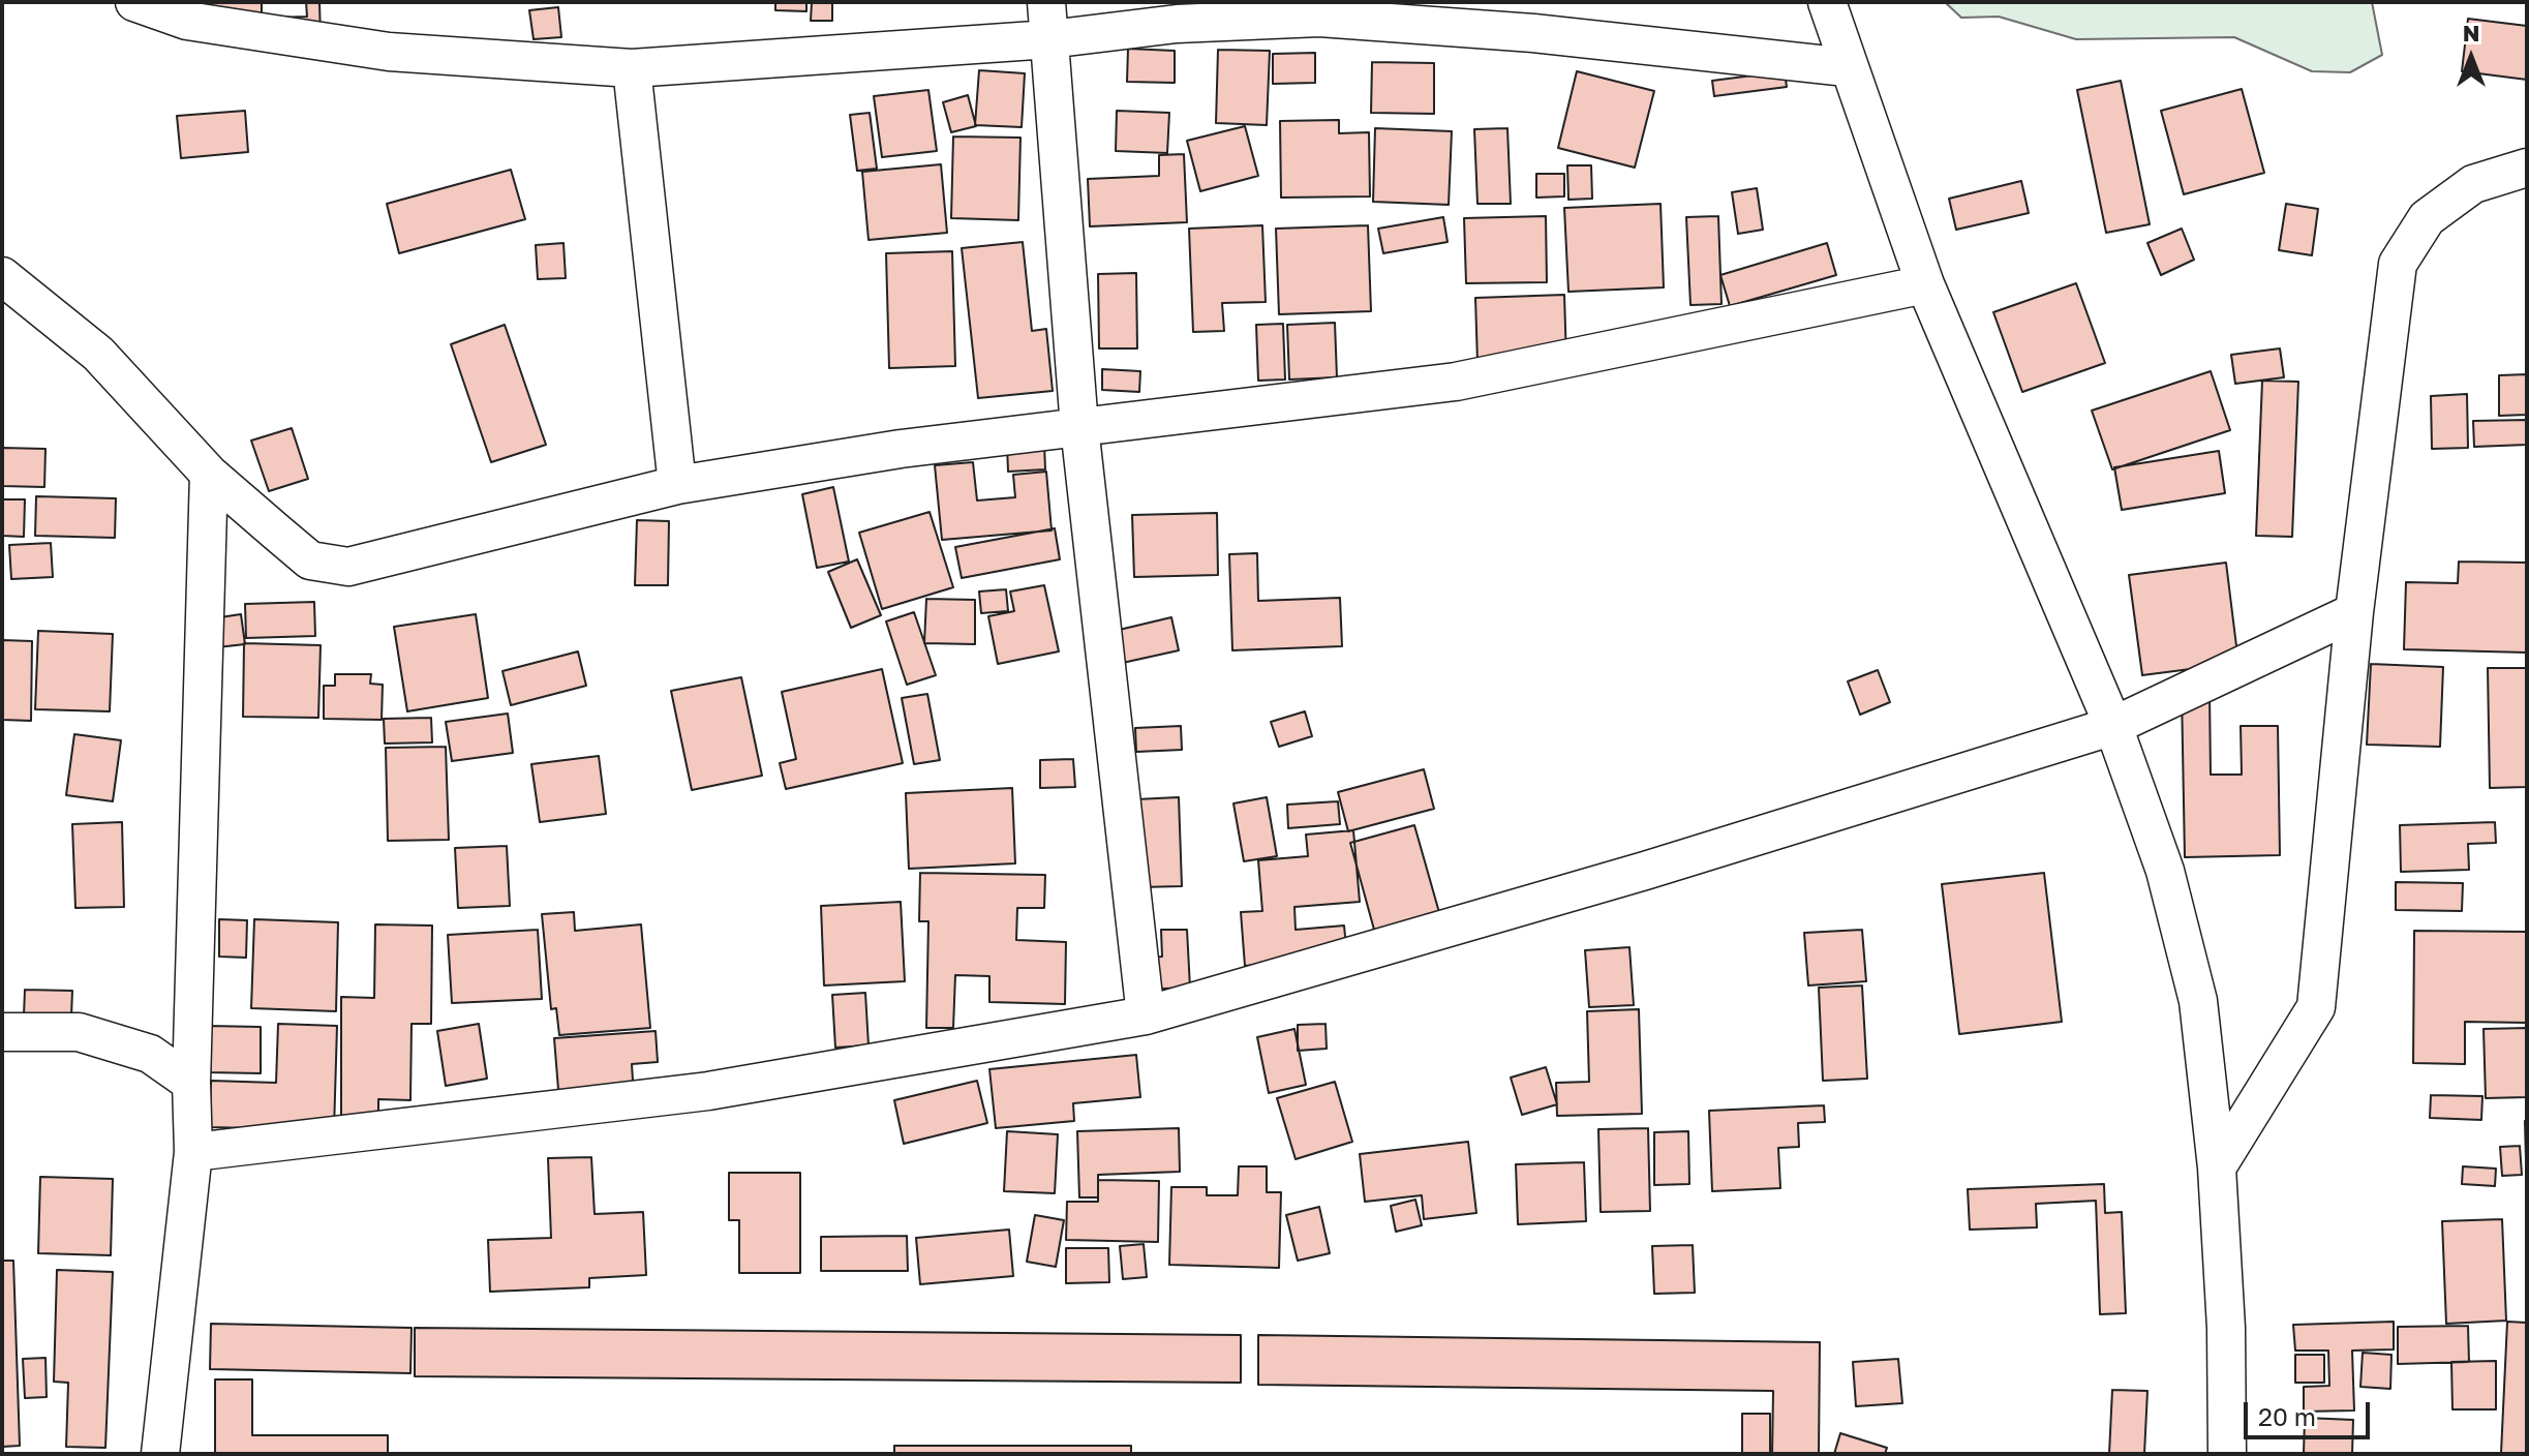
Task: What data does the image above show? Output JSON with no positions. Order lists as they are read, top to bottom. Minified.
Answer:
{"scale_bar":"20 m","north":"top"}
